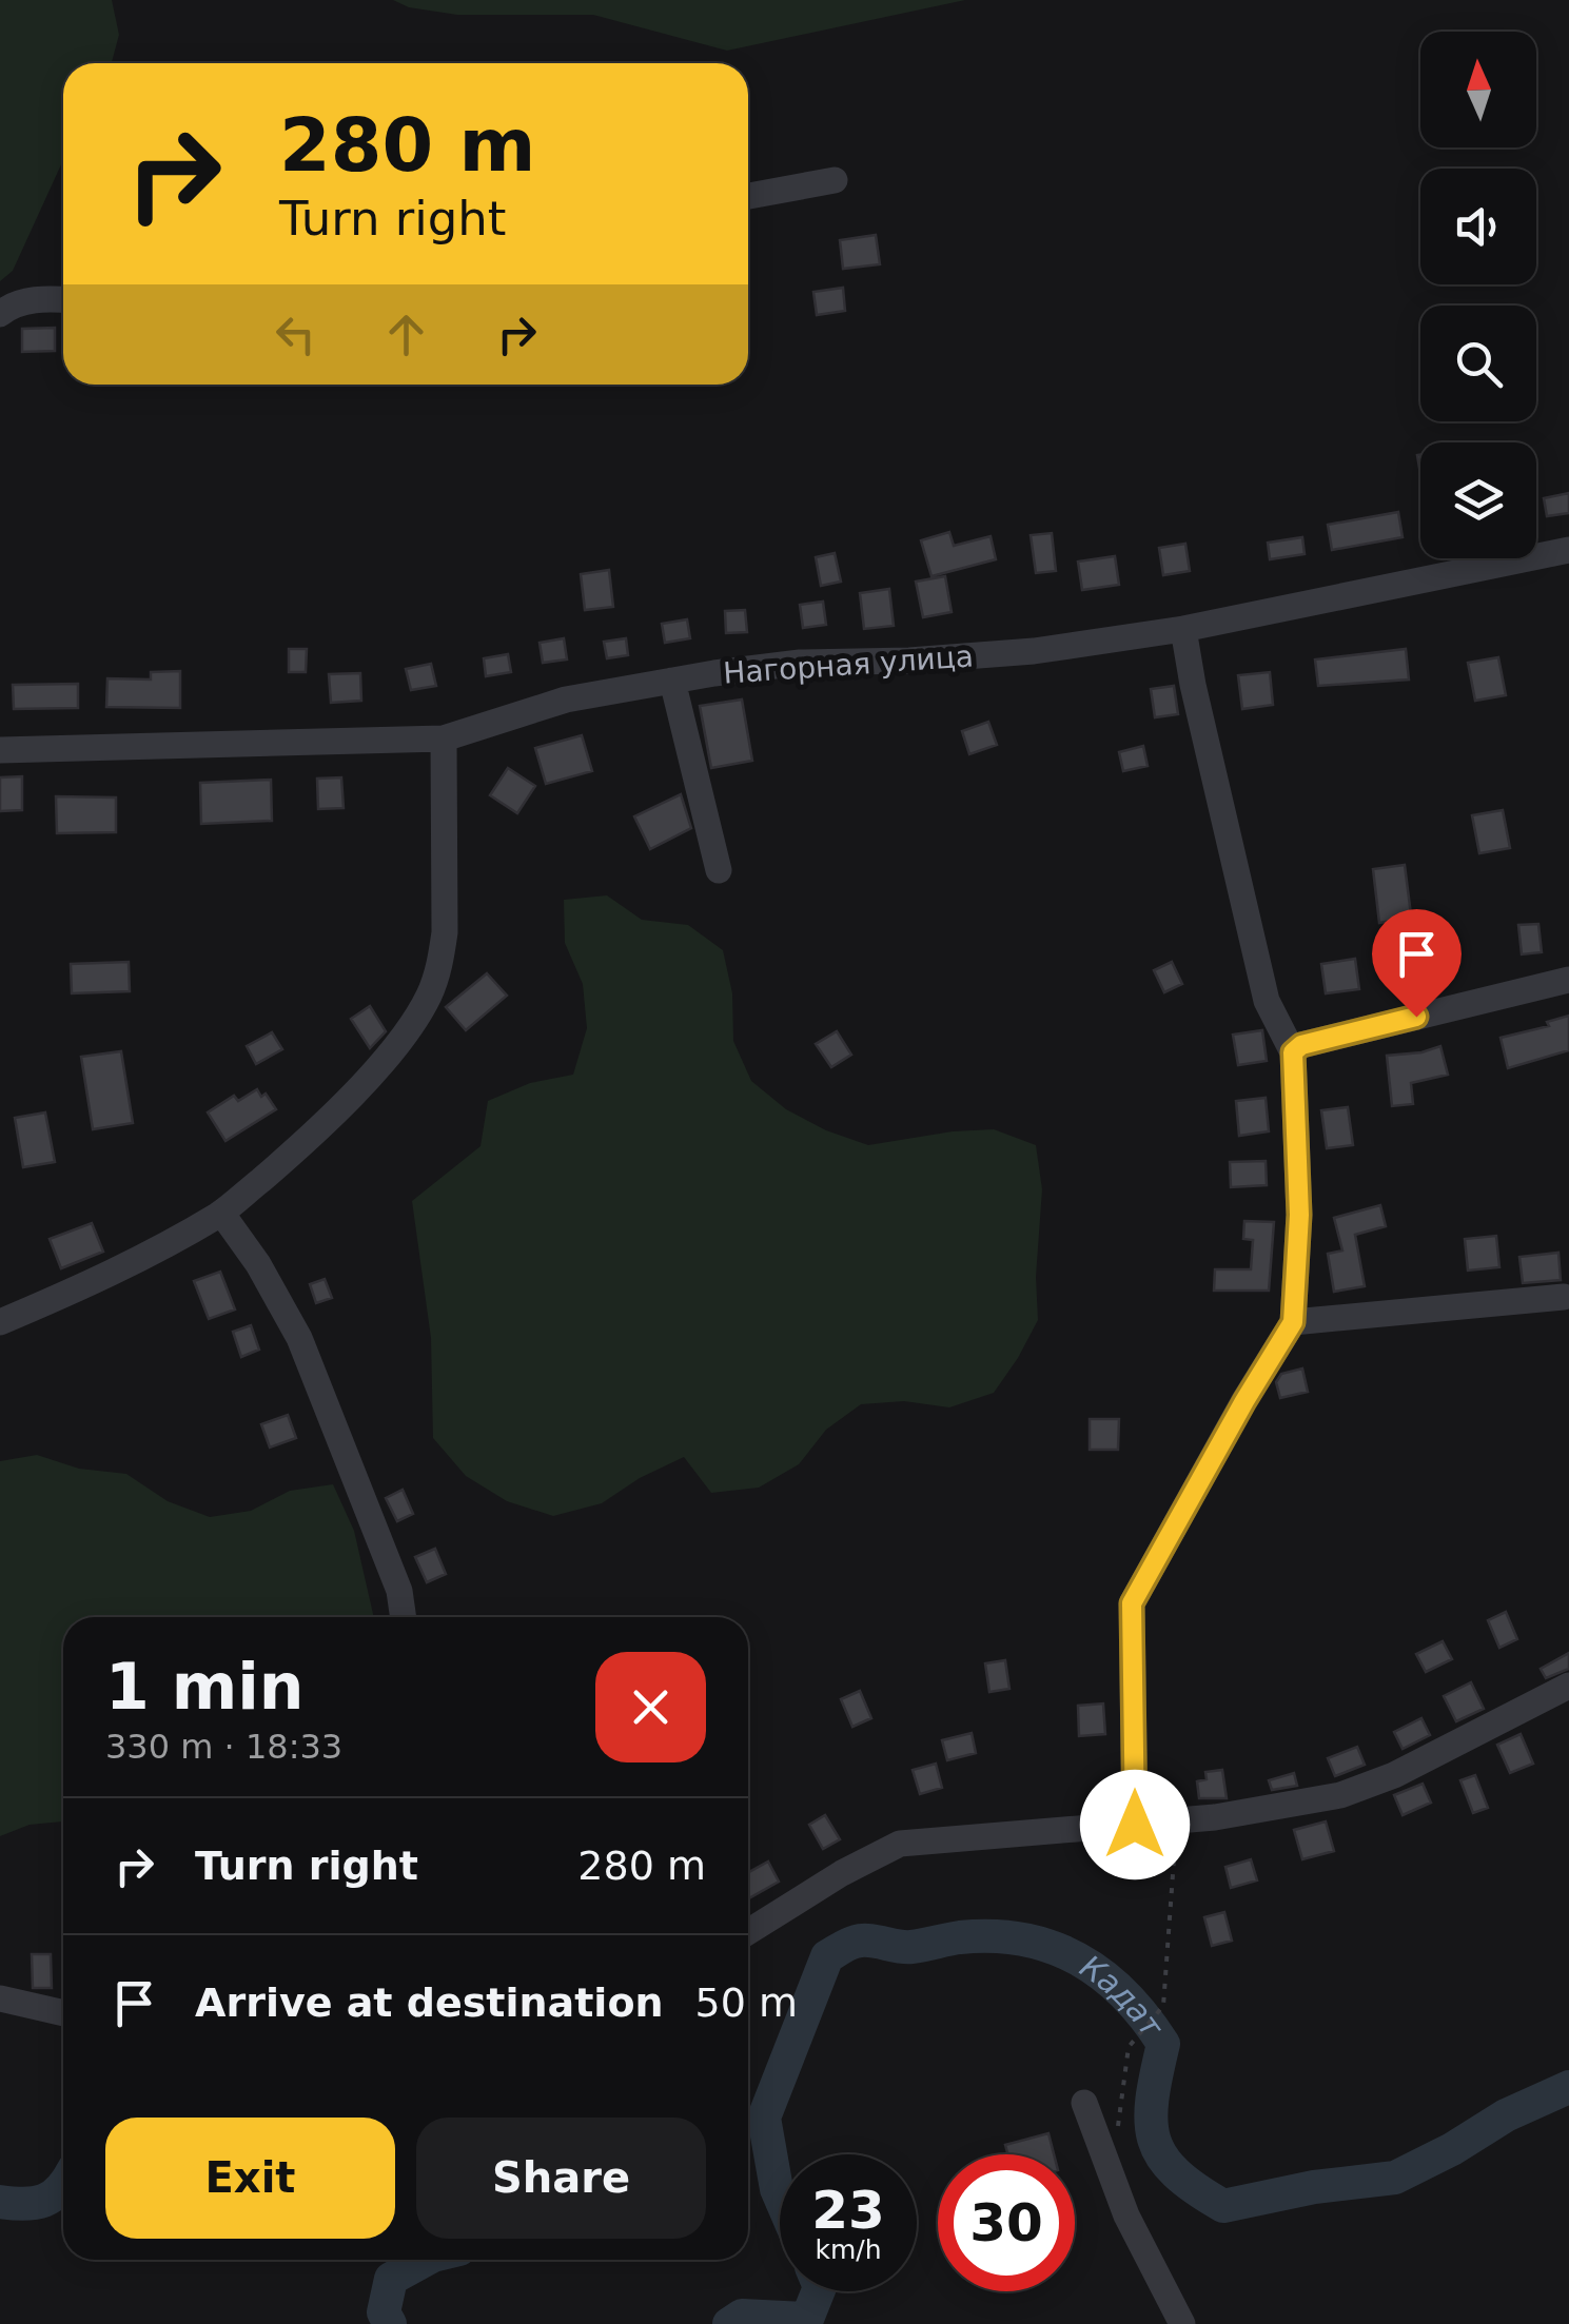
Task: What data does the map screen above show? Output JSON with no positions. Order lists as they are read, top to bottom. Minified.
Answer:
{"streets":{"street":["Нагорная улица"]},"water":["Кадат"],"north":"top","page":{"turn":["280 m","Turn right"],"heading":["1 min","330 m · 18:33"],"list":[{"name":"Turn right","value":"280 m"},{"name":"Arrive at destination","value":"50 m"}],"buttons":["Exit","Share"],"speed":"23 km/h","limit":"30"}}
